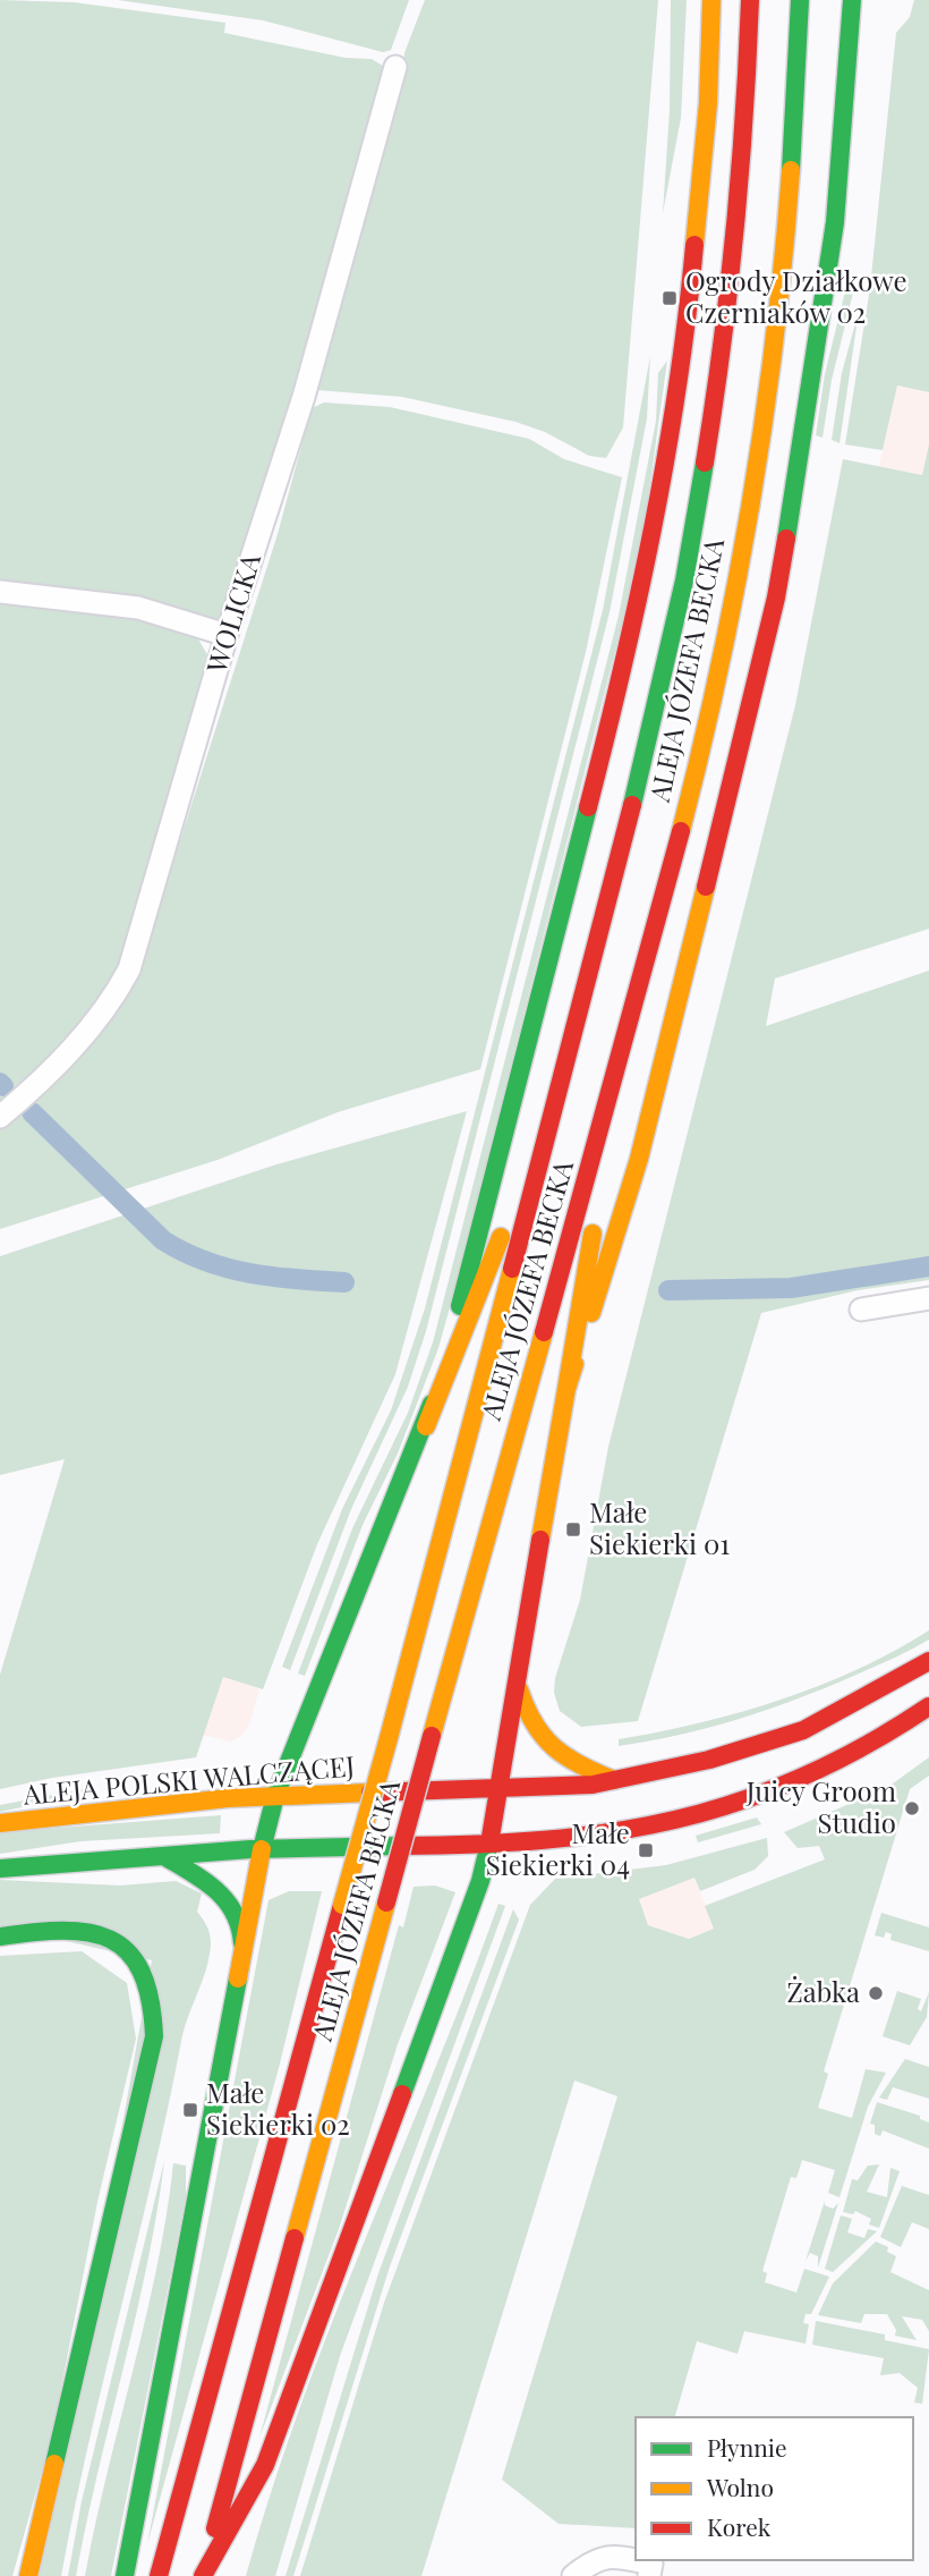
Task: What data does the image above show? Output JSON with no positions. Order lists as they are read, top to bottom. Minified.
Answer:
{"streets":{"main road":["ALEJA JÓZEFA BECKA","ALEJA POLSKI WALCZĄCEJ"],"street":["WOLICKA"]},"places":{"transit":["Ogrody Działkowe Czerniaków 02","Małe Siekierki 01","Małe Siekierki 04","Małe Siekierki 02"],"other":["Juicy Groom Studio","Żabka"]},"legend":["Płynnie","Wolno","Korek"]}
